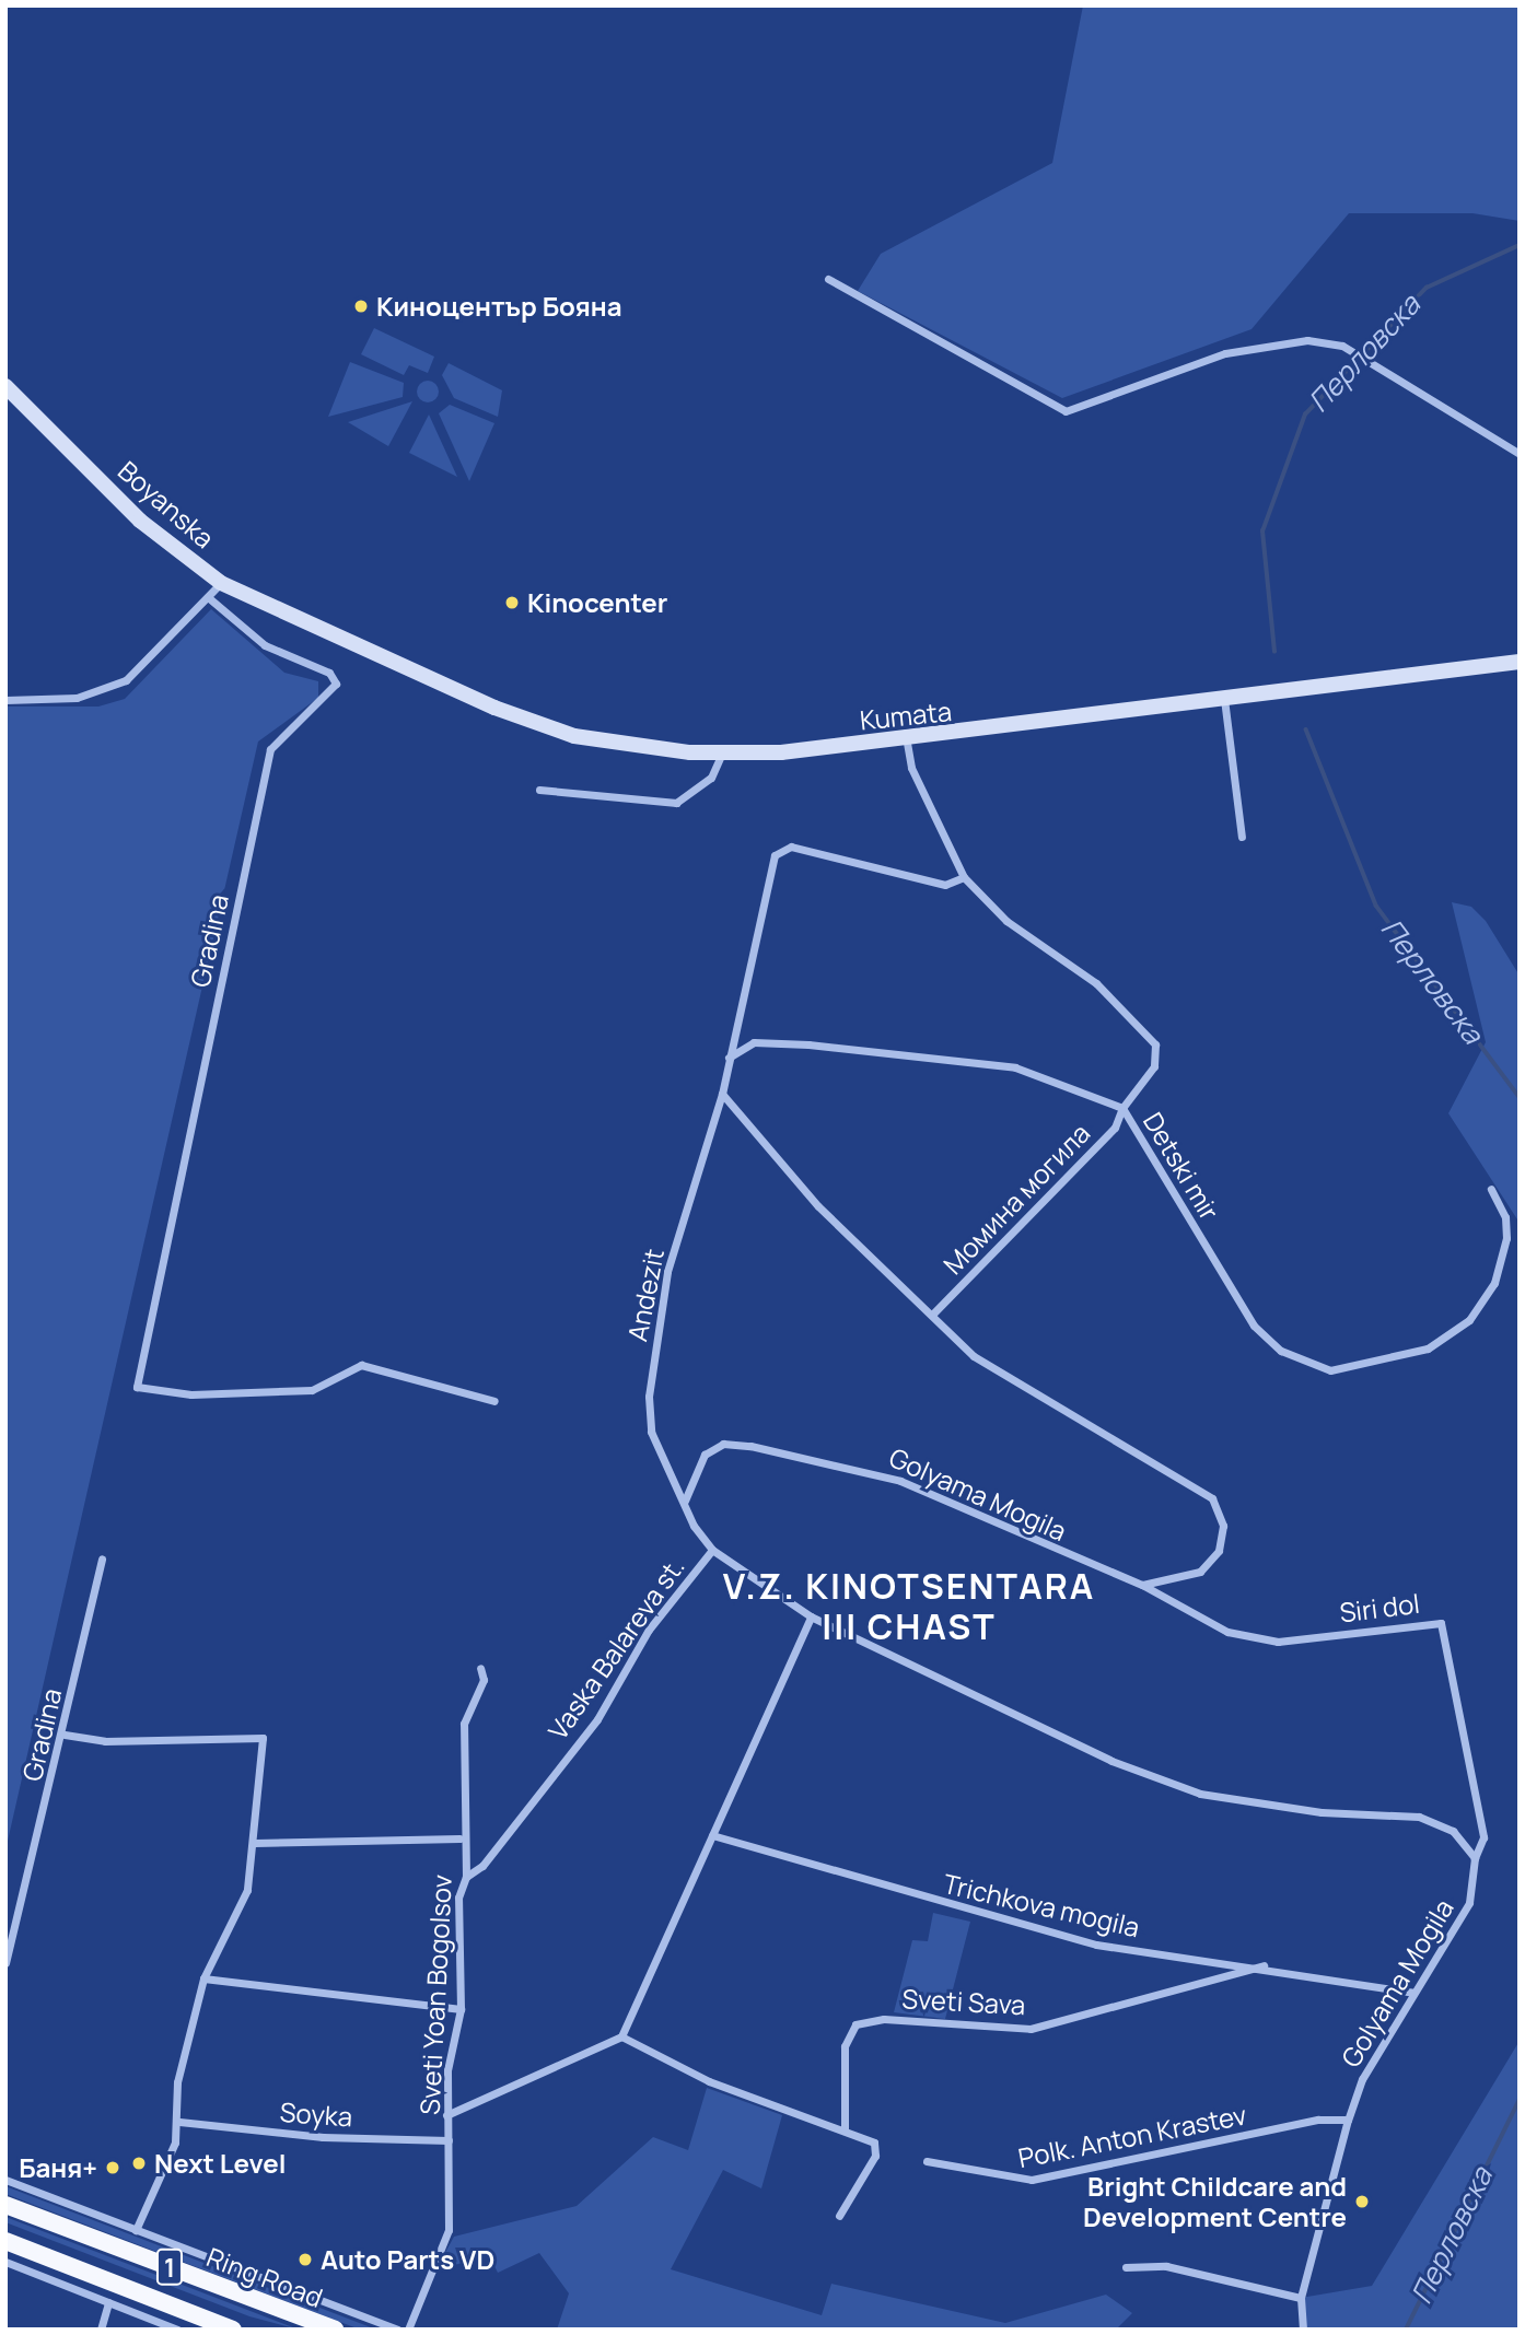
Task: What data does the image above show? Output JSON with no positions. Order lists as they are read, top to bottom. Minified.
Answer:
{"streets":{"highway":["1","Ring Road"],"main road":["Boyanska","Kumata"],"street":["Gradina","Detski mir","Момина могила","Andezit","Golyama Mogila","Siri dol","Vaska Balareva st.","Trichkova mogila","Sveti Yoan Bogolsov","Sveti Sava","Soyka","Polk. Anton Krastev"]},"crossings":[["Boyanska","Kumata"],["Kumata","Detski mir"],["Detski mir","Момина могила"],["Andezit","Golyama Mogila"],["Golyama Mogila","Siri dol"],["Golyama Mogila","Trichkova mogila"],["Golyama Mogila","Polk. Anton Krastev"],["Vaska Balareva st.","Sveti Yoan Bogolsov"],["Trichkova mogila","Sveti Sava"],["Sveti Yoan Bogolsov","Soyka"]],"districts":["V.Z. KINOTSENTARA III CHAST"],"water":["Перловска"],"places":["Киноцентър Бояна","Kinocenter","Next Level","Баня+","Bright Childcare and Development Centre","Auto Parts VD"]}
